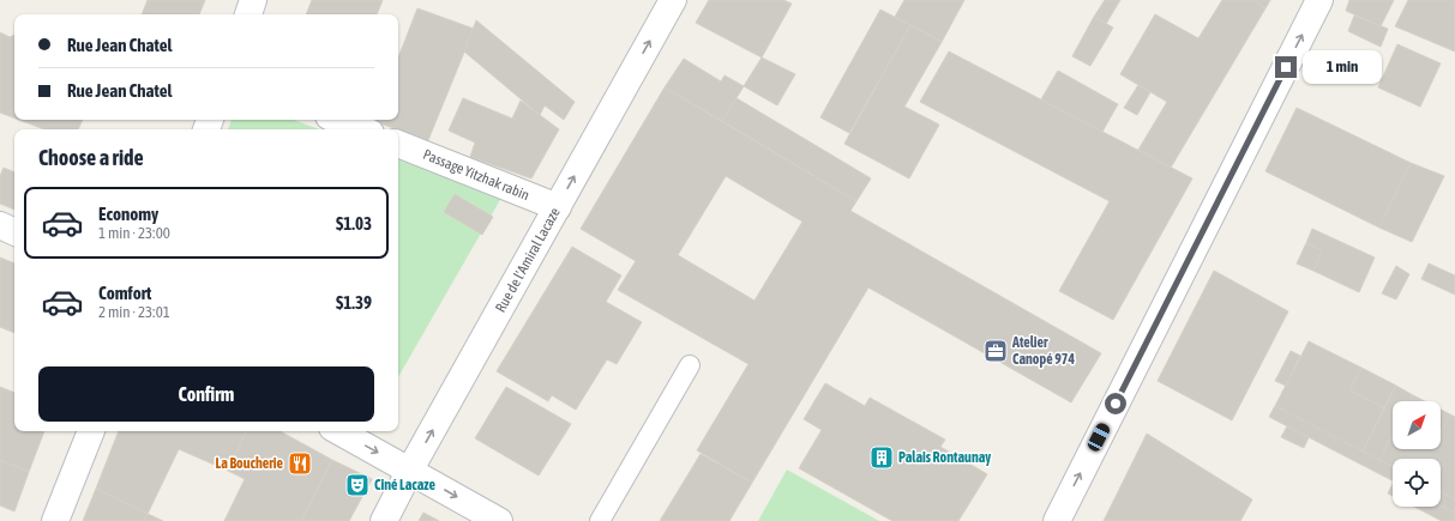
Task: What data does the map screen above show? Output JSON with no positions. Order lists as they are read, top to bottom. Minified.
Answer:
{"streets":{"street":["Passage Yitzhak rabin","Rue de l'Amiral Lacaze"]},"crossings":[["Passage Yitzhak rabin","Rue de l'Amiral Lacaze"]],"one_way":["Rue de l'Amiral Lacaze"],"places":{"office":["Atelier Canopé 974"],"building":["Palais Rontaunay"],"restaurant":["La Boucherie"],"theatre":["Ciné Lacaze"]},"north":"top right","page":{"banner":["Rue Jean Chatel","Rue Jean Chatel"],"bubble":"1 min","heading":"Choose a ride","list":[{"name":"Economy","note":"1 min · 23:00","value":"$1.03"},{"name":"Comfort","note":"2 min · 23:01","value":"$1.39"}],"buttons":"Confirm"}}
